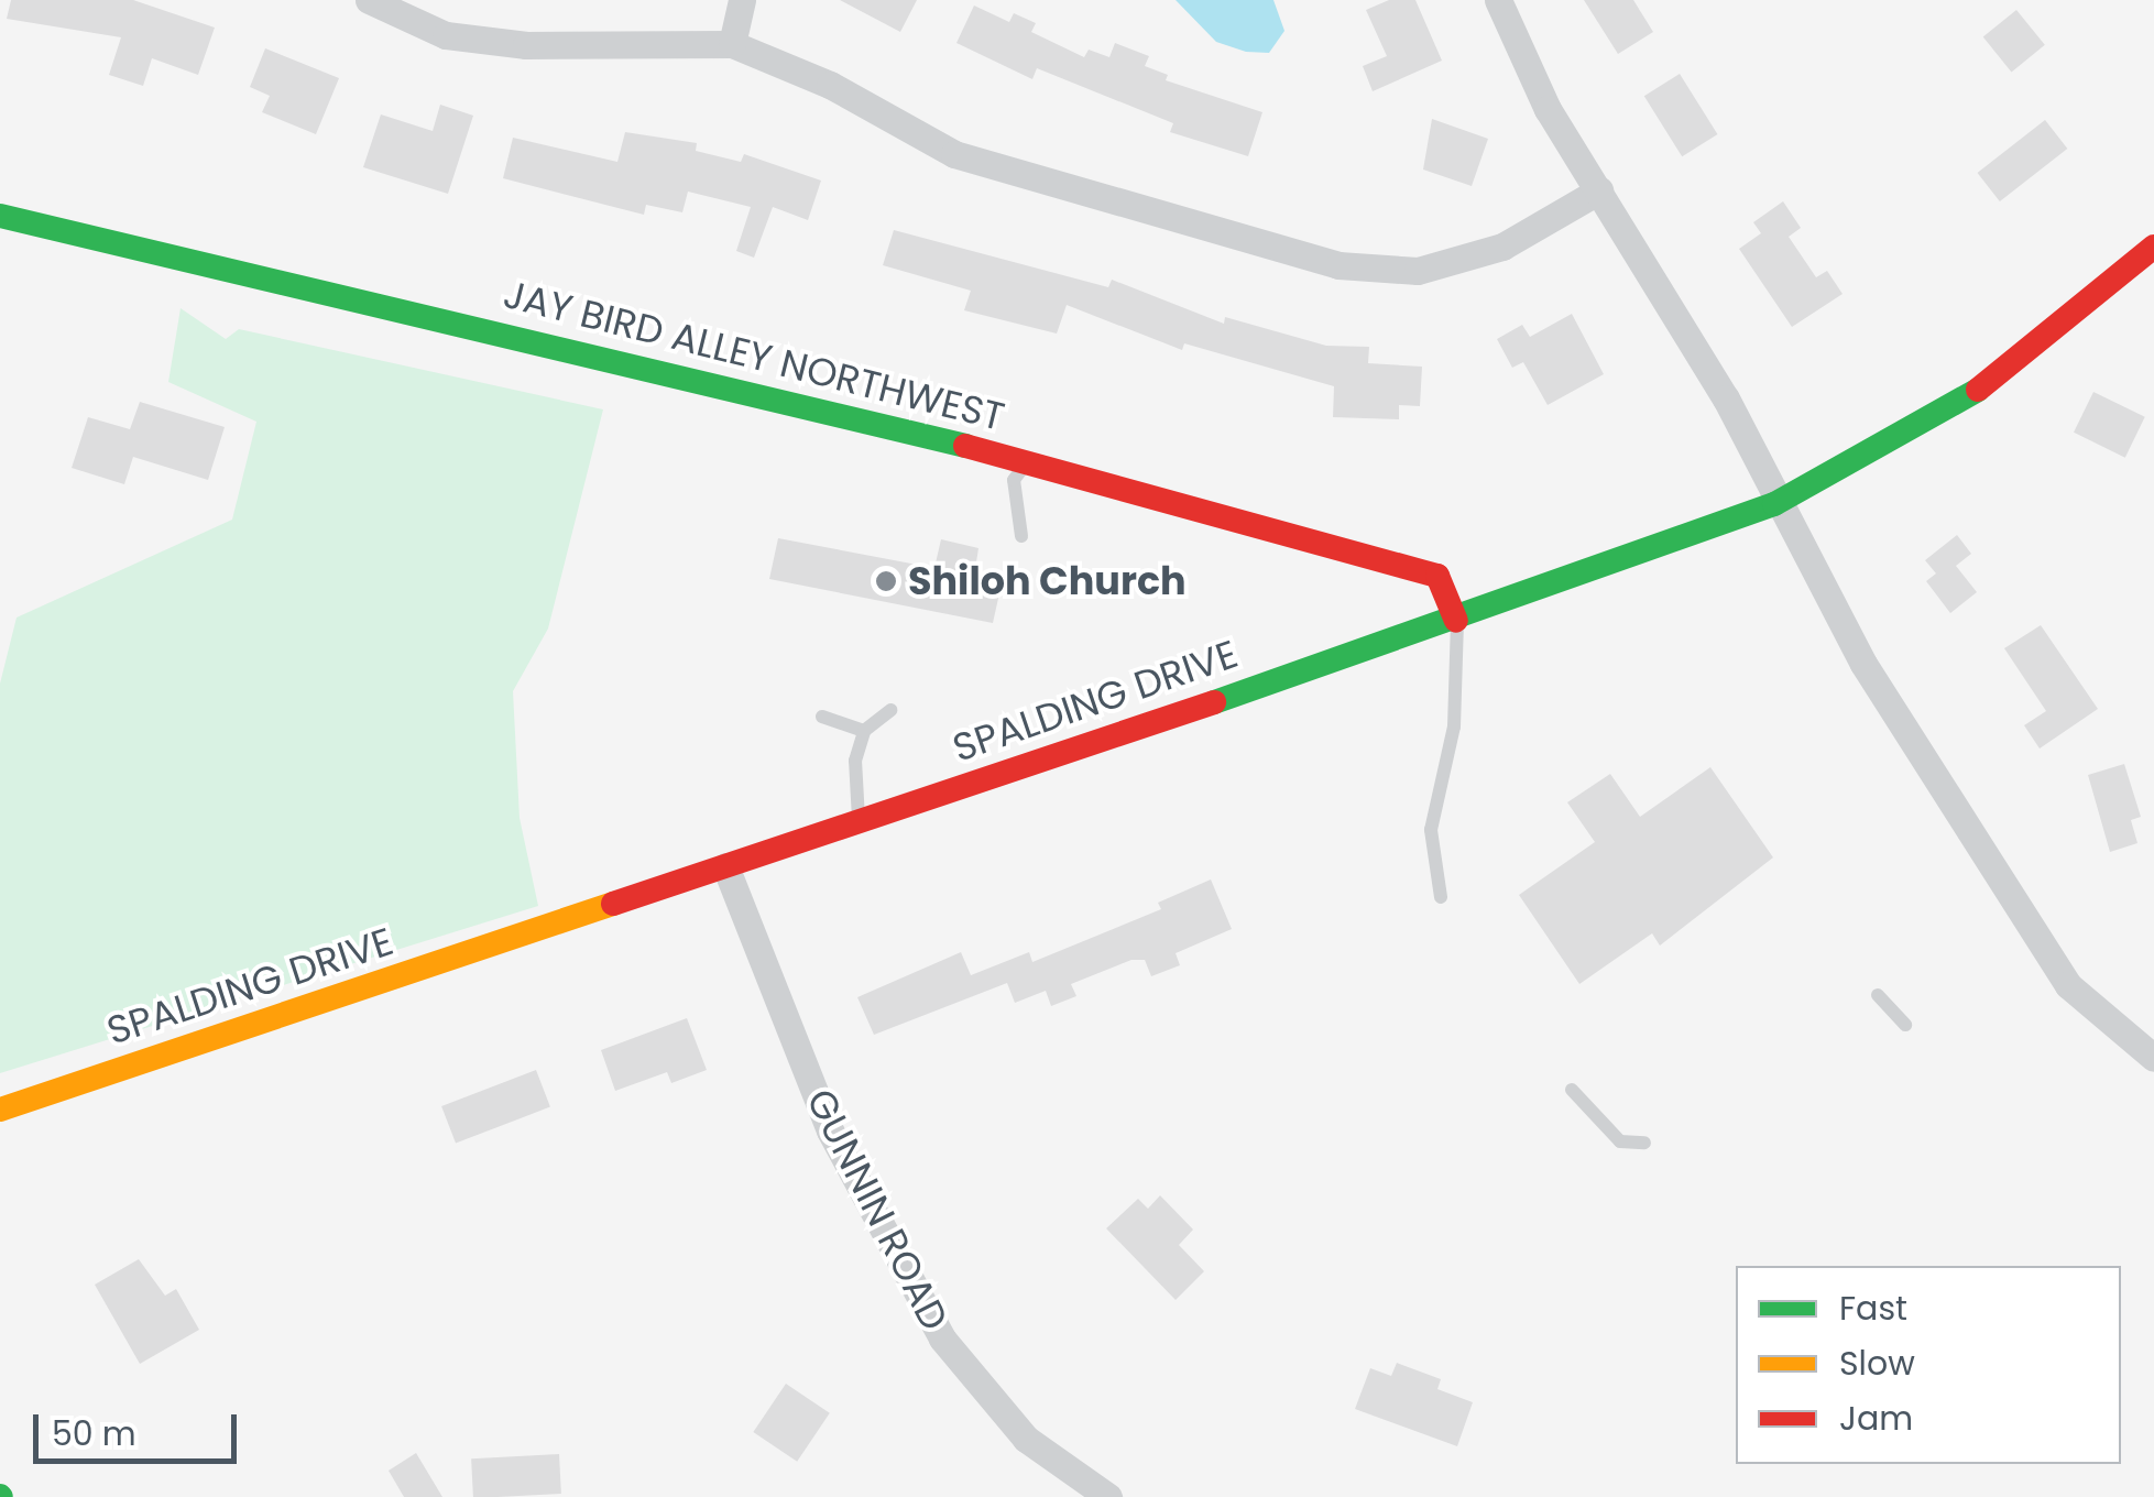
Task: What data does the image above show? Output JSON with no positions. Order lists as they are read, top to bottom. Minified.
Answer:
{"streets":{"main road":["JAY BIRD ALLEY NORTHWEST","SPALDING DRIVE"],"street":["GUNNIN ROAD"]},"crossings":[["JAY BIRD ALLEY NORTHWEST","SPALDING DRIVE"],["SPALDING DRIVE","GUNNIN ROAD"]],"places":["Shiloh Church"],"legend":["Fast","Slow","Jam"],"scale_bar":"50 m"}
